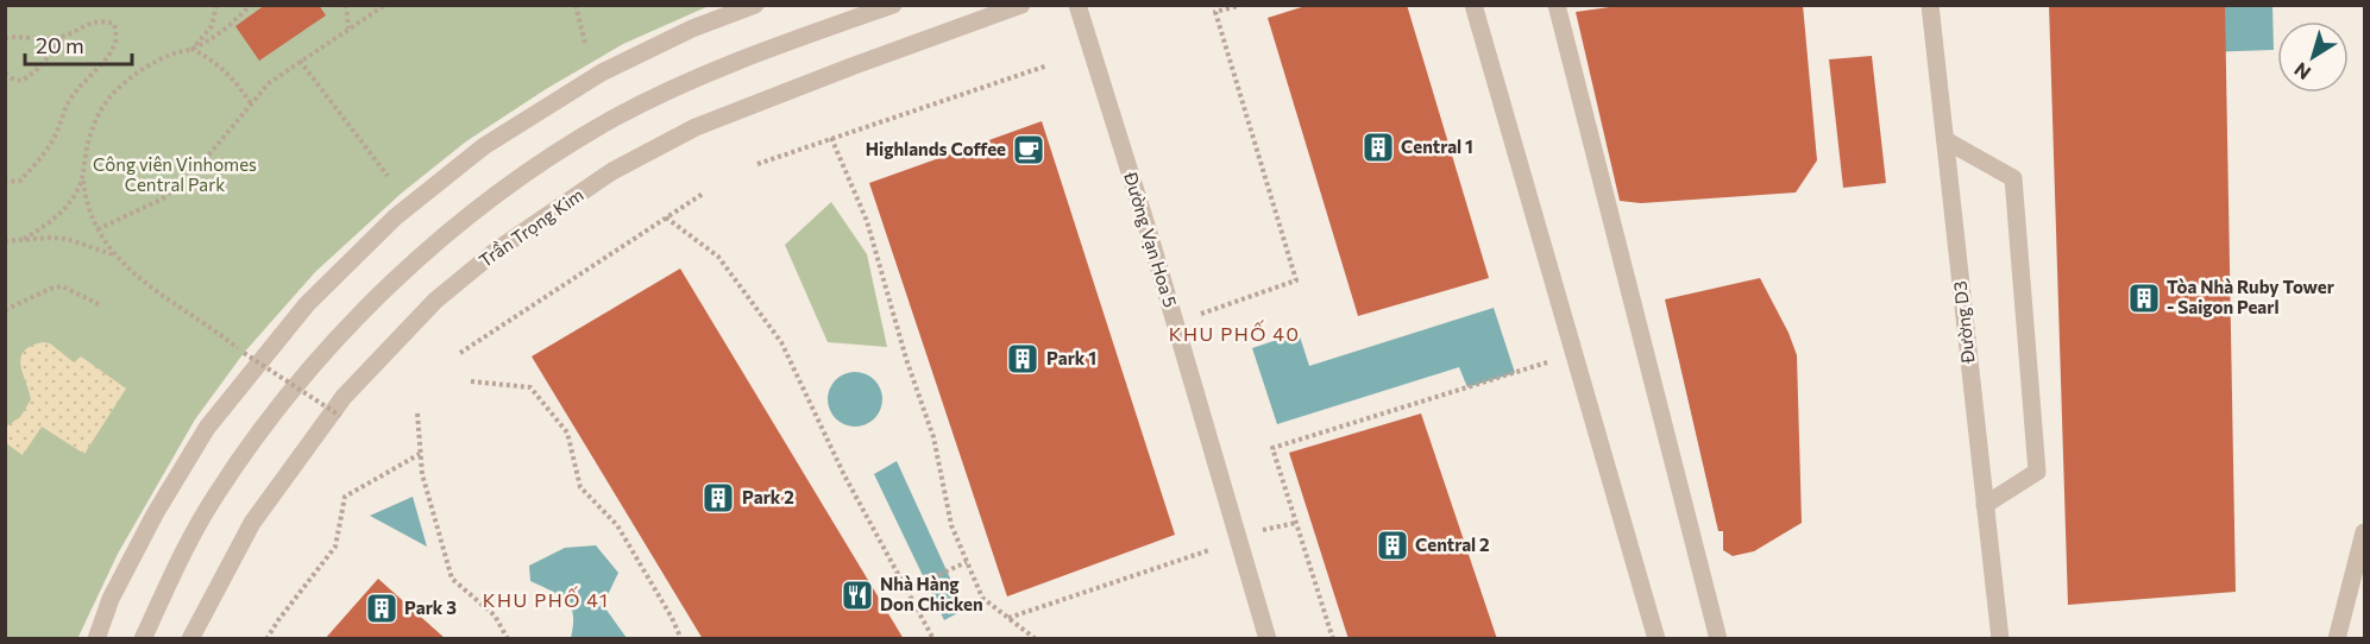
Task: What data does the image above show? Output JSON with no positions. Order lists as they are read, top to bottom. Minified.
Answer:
{"streets":{"street":["Trần Trọng Kim","Đường Vạn Hoa 5","Đường D3"]},"districts":["KHU PHỐ 40","KHU PHỐ 41"],"parks":["Công viên Vinhomes Central Park"],"places":{"building":["Central 1","Tòa Nhà Ruby Tower - Saigon Pearl","Park 1","Park 2","Central 2","Park 3"],"cafe":["Highlands Coffee"],"restaurant":["Nhà Hàng Don Chicken"]},"scale_bar":"20 m","north":"bottom left"}
